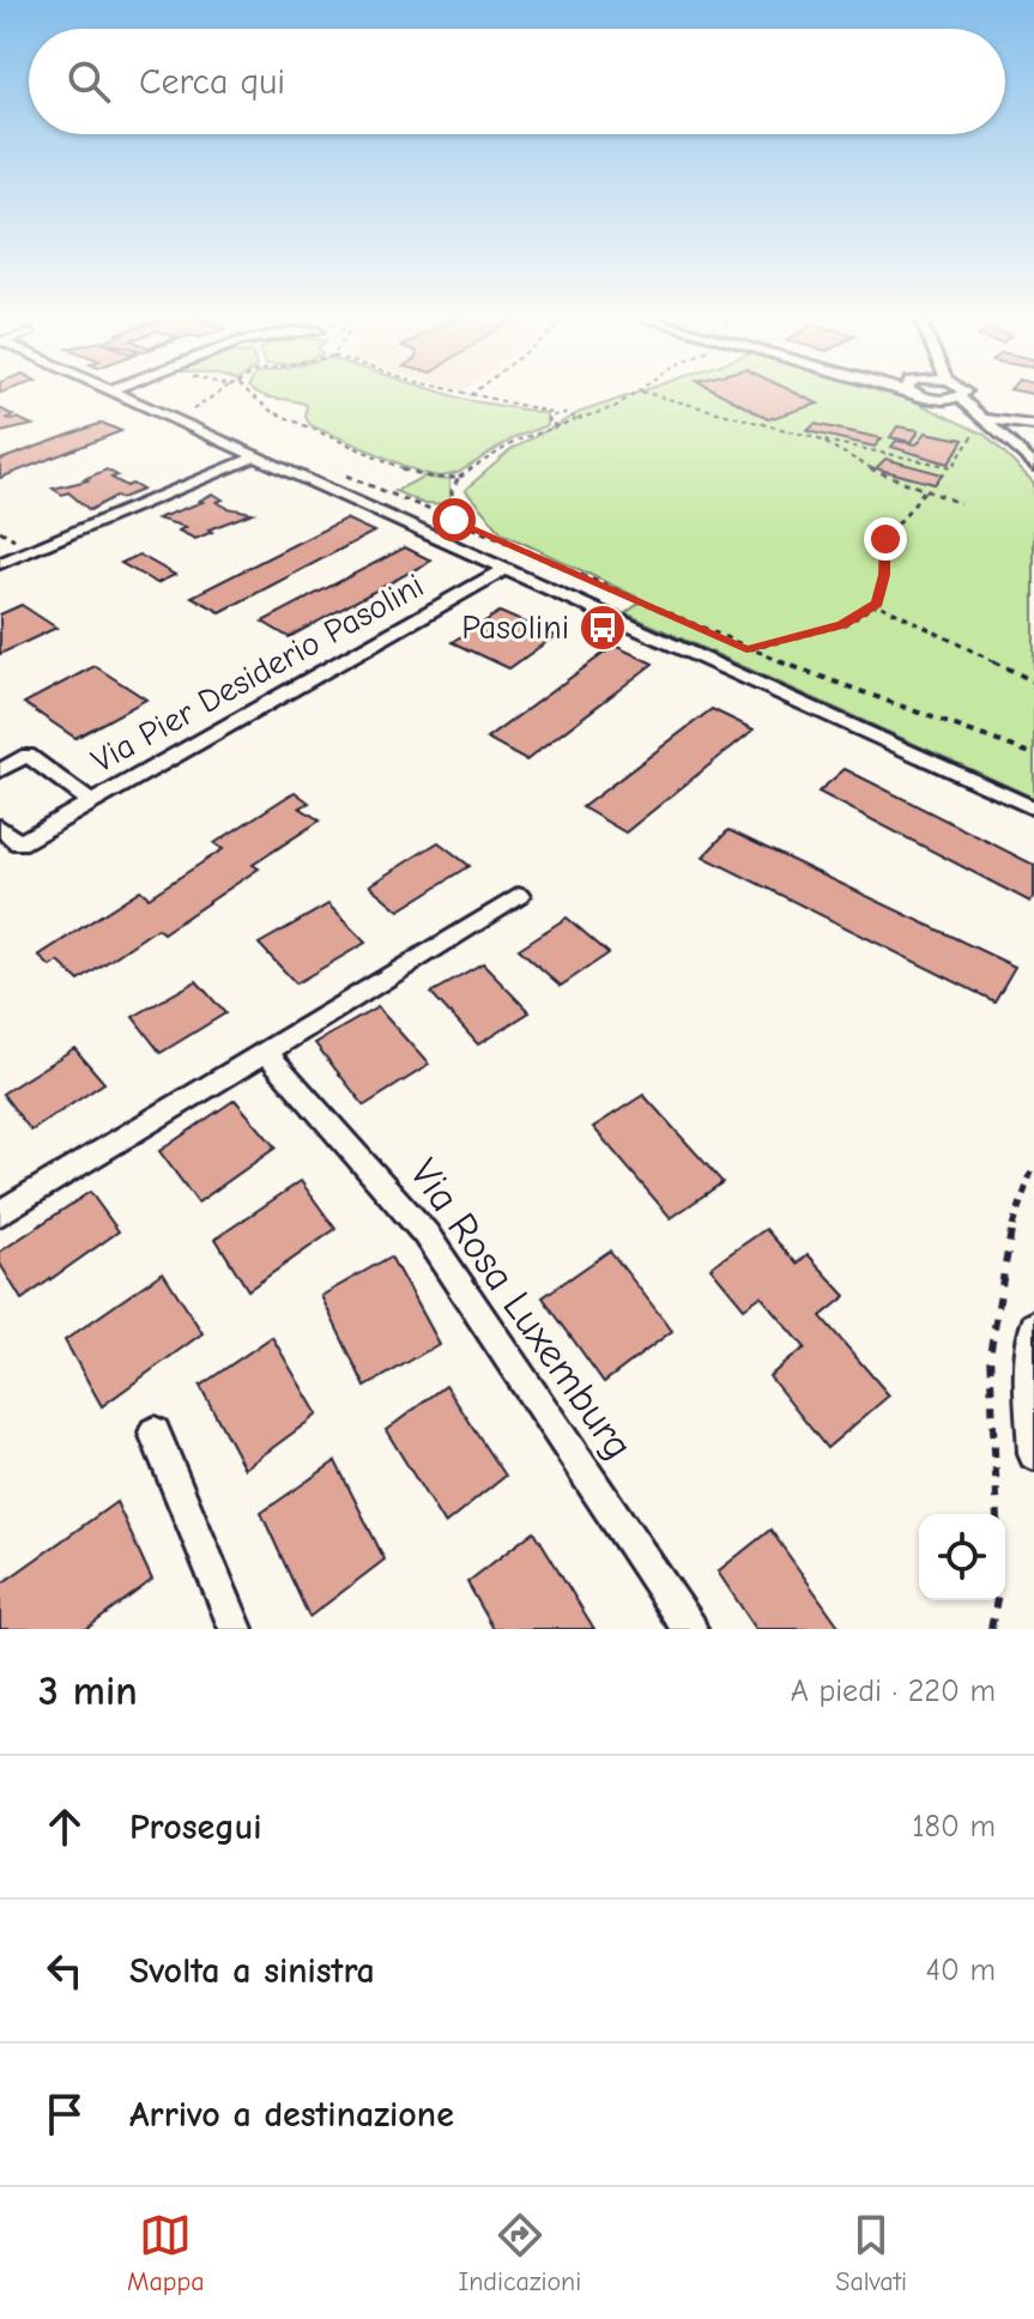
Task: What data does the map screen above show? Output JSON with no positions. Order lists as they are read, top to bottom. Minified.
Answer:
{"streets":{"street":["Via Pier Desiderio Pasolini","Via Rosa Luxemburg"]},"places":{"bus stop":["Pasolini"]},"page":{"search":"Cerca qui","heading":["3 min","A piedi · 220 m"],"list":[["Prosegui","180 m"],["Svolta a sinistra","40 m"],"Arrivo a destinazione"],"nav":["Mappa","Indicazioni","Salvati"]}}
